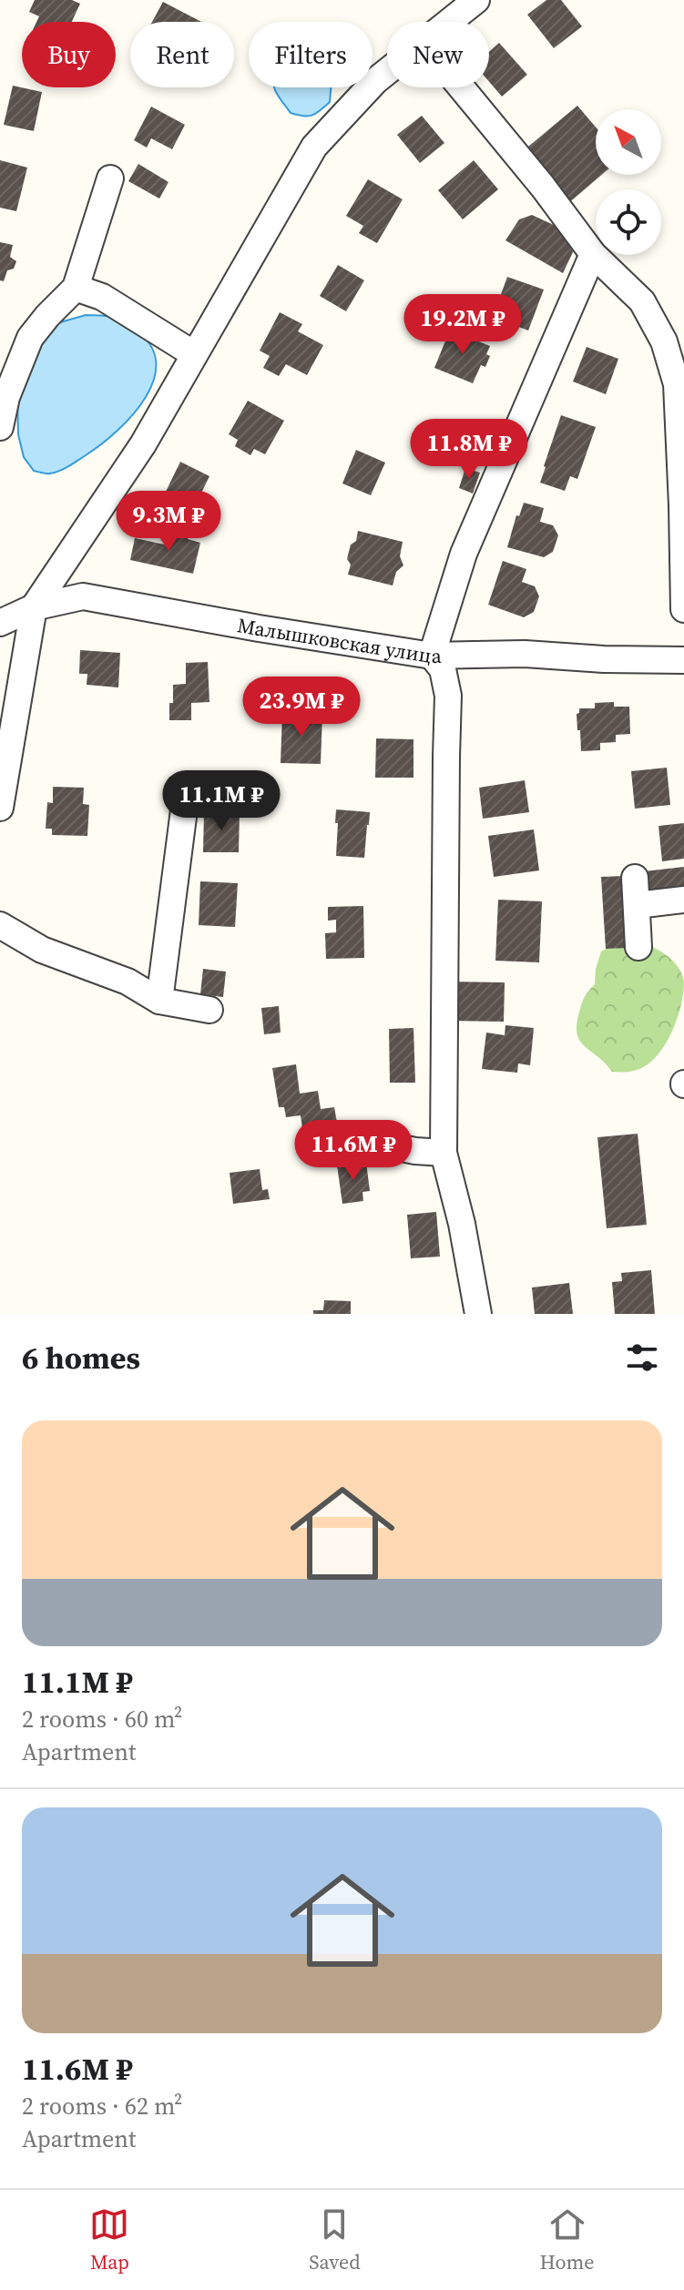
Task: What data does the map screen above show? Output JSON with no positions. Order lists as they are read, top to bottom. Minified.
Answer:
{"streets":{"street":["Малышковская улица"]},"north":"top left","page":{"chip":["Buy","Rent","Filters","New"],"price":["19.2M ₽","11.8M ₽","9.3M ₽","23.9M ₽","11.1M ₽","11.6M ₽"],"heading":"6 homes","list":[{"name":"11.1M ₽","note":"2 rooms · 60 m² · Apartment"},{"name":"11.6M ₽","note":"2 rooms · 62 m² · Apartment"}],"tabs":["Map","Saved","Home"]}}
